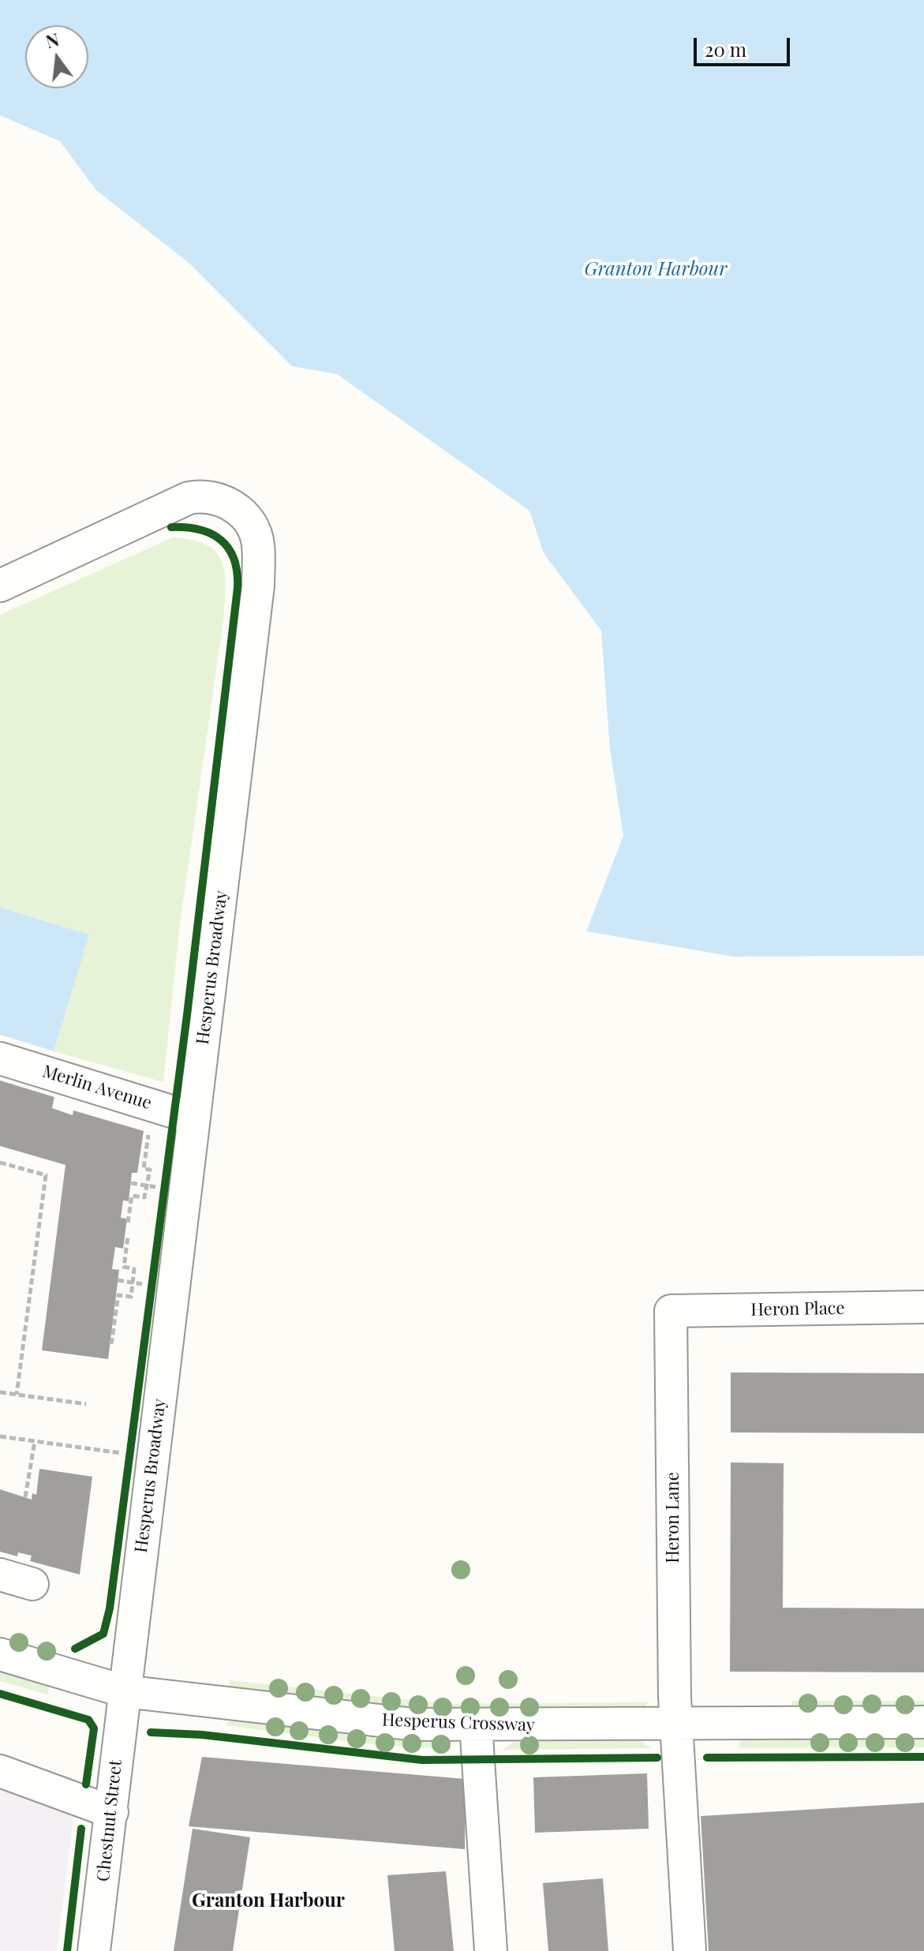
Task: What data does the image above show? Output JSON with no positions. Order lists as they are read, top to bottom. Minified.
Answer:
{"streets":{"street":["Hesperus Broadway","Merlin Avenue","Heron Place","Heron Lane","Hesperus Crossway","Chestnut Street"]},"crossings":[["Hesperus Broadway","Merlin Avenue"],["Hesperus Broadway","Hesperus Crossway"],["Hesperus Broadway","Chestnut Street"],["Heron Place","Heron Lane"],["Heron Lane","Hesperus Crossway"],["Hesperus Crossway","Chestnut Street"]],"districts":["Granton Harbour"],"water":["Granton Harbour"],"scale_bar":"20 m","north":"top"}
